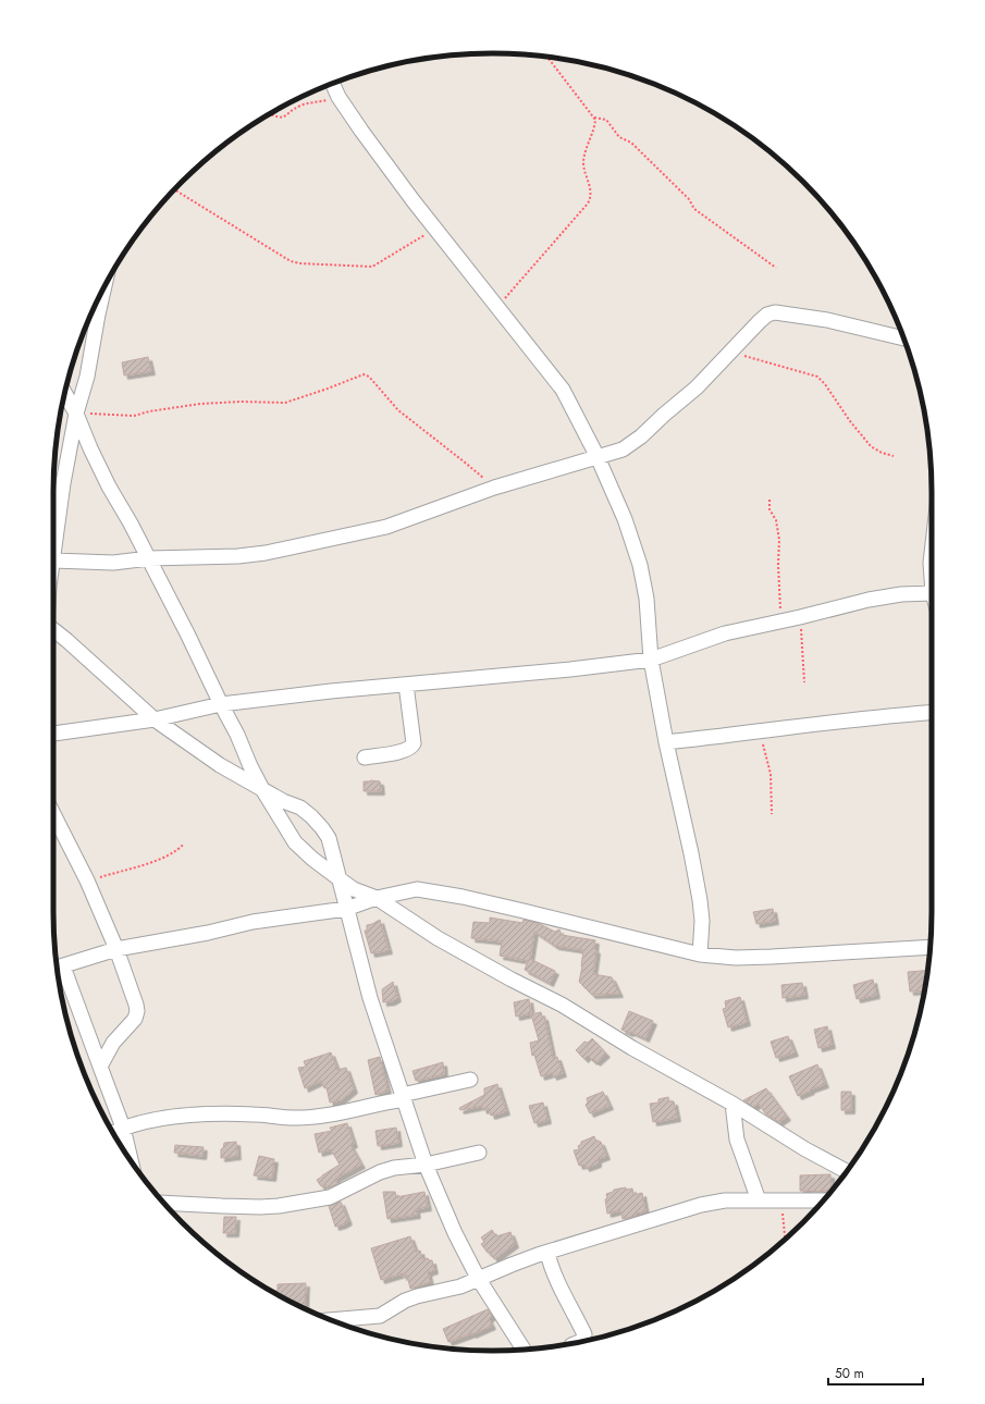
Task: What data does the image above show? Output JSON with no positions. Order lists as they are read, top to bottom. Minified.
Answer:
{"scale_bar":"50 m"}
